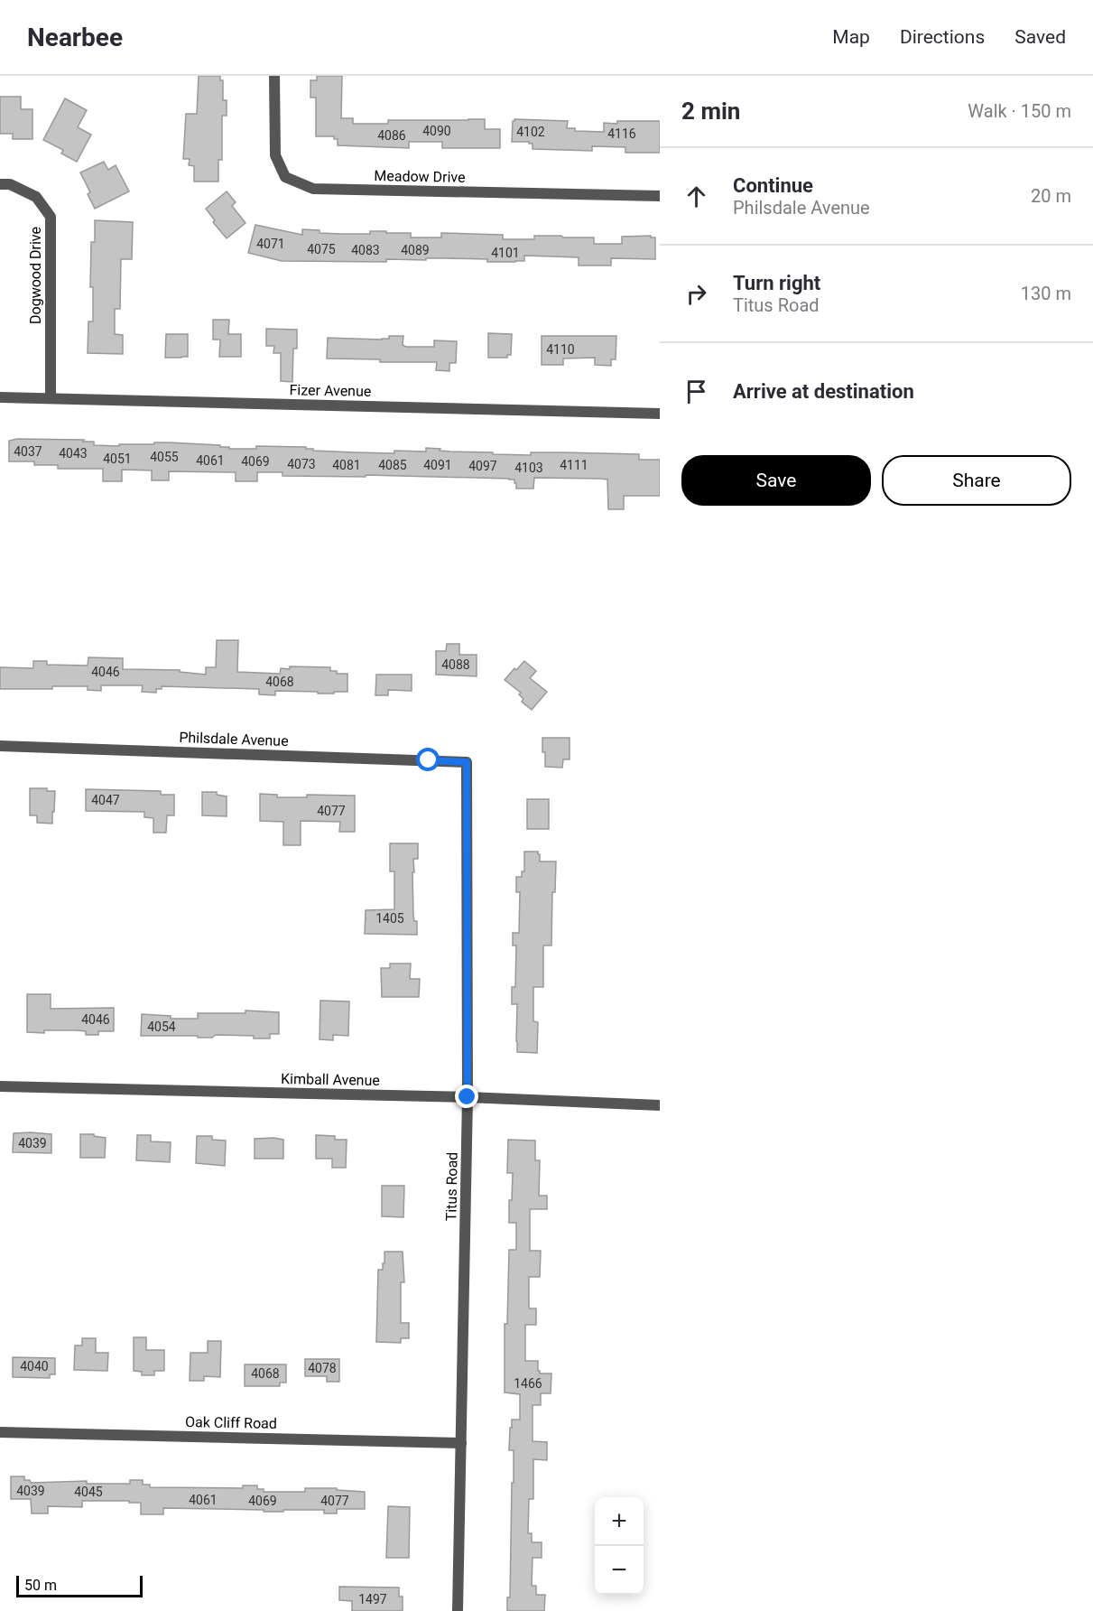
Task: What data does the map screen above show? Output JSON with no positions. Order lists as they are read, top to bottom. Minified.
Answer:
{"streets":{"street":["Meadow Drive","Dogwood Drive","Fizer Avenue","Philsdale Avenue","Kimball Avenue","Titus Road","Oak Cliff Road"]},"crossings":[["Dogwood Drive","Fizer Avenue"],["Philsdale Avenue","Titus Road"],["Kimball Avenue","Titus Road"],["Titus Road","Oak Cliff Road"]],"house_numbers":["4090","4102","4116","4086","4071","4075","4083","4089","4101","4110","4037","4043","4055","4051","4061","4069","4073","4081","4085","4091","4111","4097","4103","4088","4046","4068","4047","4077","1405","4046","4054","4039","4040","4078","4068","1466","4039","4045","4061","4069","4077","1497"],"scale_bar":"50 m","page":{"header":"Nearbee","nav":["Map","Directions","Saved"],"heading":["2 min","Walk · 150 m"],"list":[["Continue","Philsdale Avenue","20 m"],["Turn right","Titus Road","130 m"],"Arrive at destination"],"buttons":["Save","Share"],"map_buttons":["+","−"],"scale":"50 m"}}
